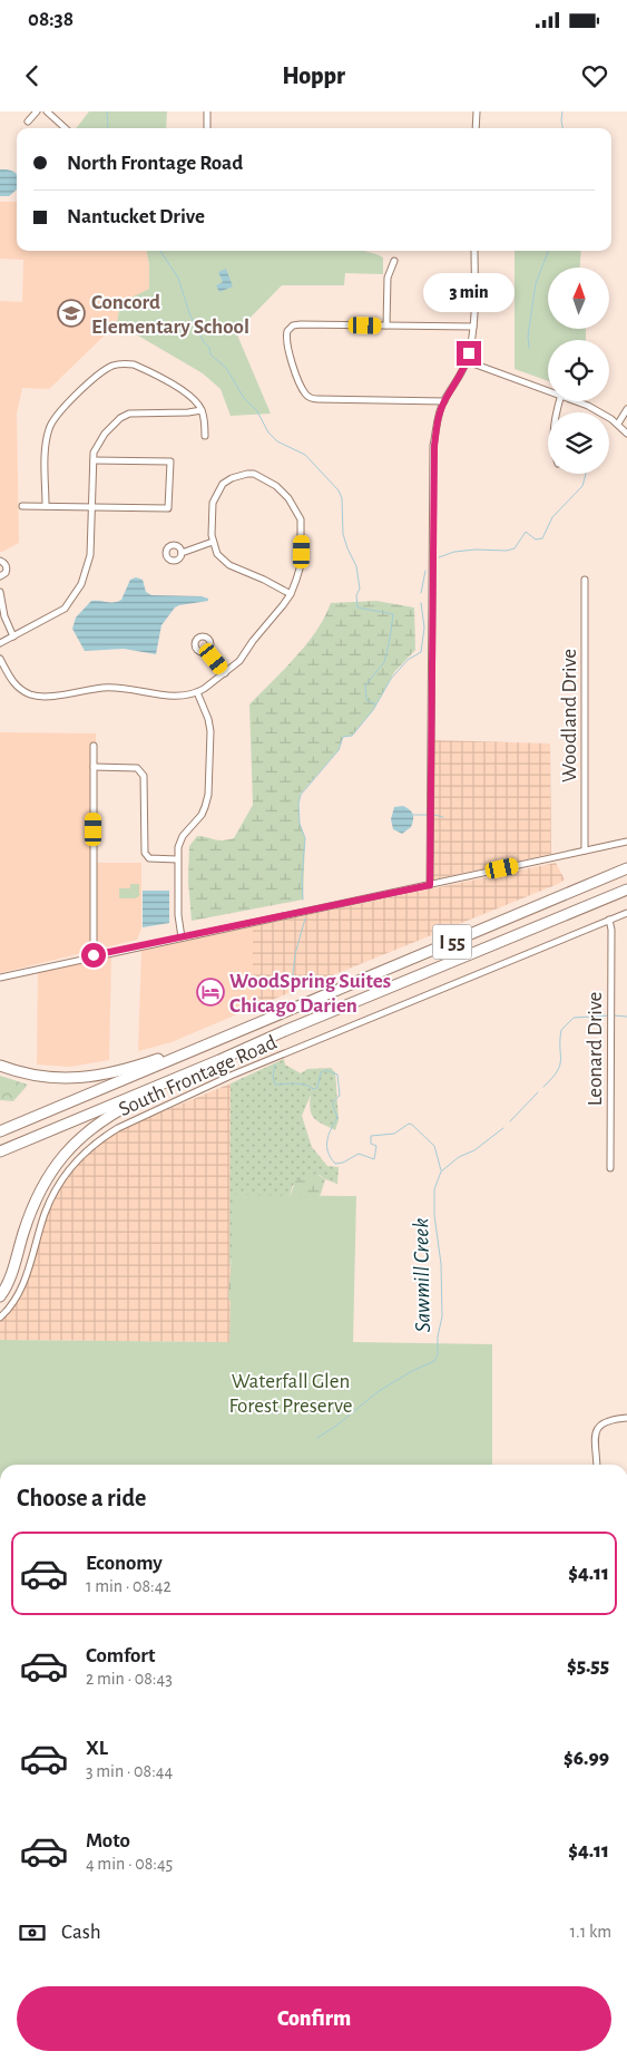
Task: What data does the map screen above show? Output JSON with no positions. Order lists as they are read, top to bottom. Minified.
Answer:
{"streets":{"highway":["I 55"],"street":["Woodland Drive","Leonard Drive","South Frontage Road"]},"crossings":[["Leonard Drive","South Frontage Road"]],"water":["Sawmill Creek"],"parks":["Waterfall Glen Forest Preserve"],"places":{"school or university":["Concord Elementary School"],"hotel":["WoodSpring Suites Chicago Darien"]},"north":"top","page":{"status":"08:38","header":"Hoppr","banner":["North Frontage Road","Nantucket Drive"],"bubble":"3 min","heading":"Choose a ride","list":[{"name":"Economy","note":"1 min · 08:42","value":"$4.11"},{"name":"Comfort","note":"2 min · 08:43","value":"$5.55"},{"name":"XL","note":"3 min · 08:44","value":"$6.99"},{"name":"Moto","note":"4 min · 08:45","value":"$4.11"}],"pay":["Cash","1.1 km"],"buttons":"Confirm"}}
